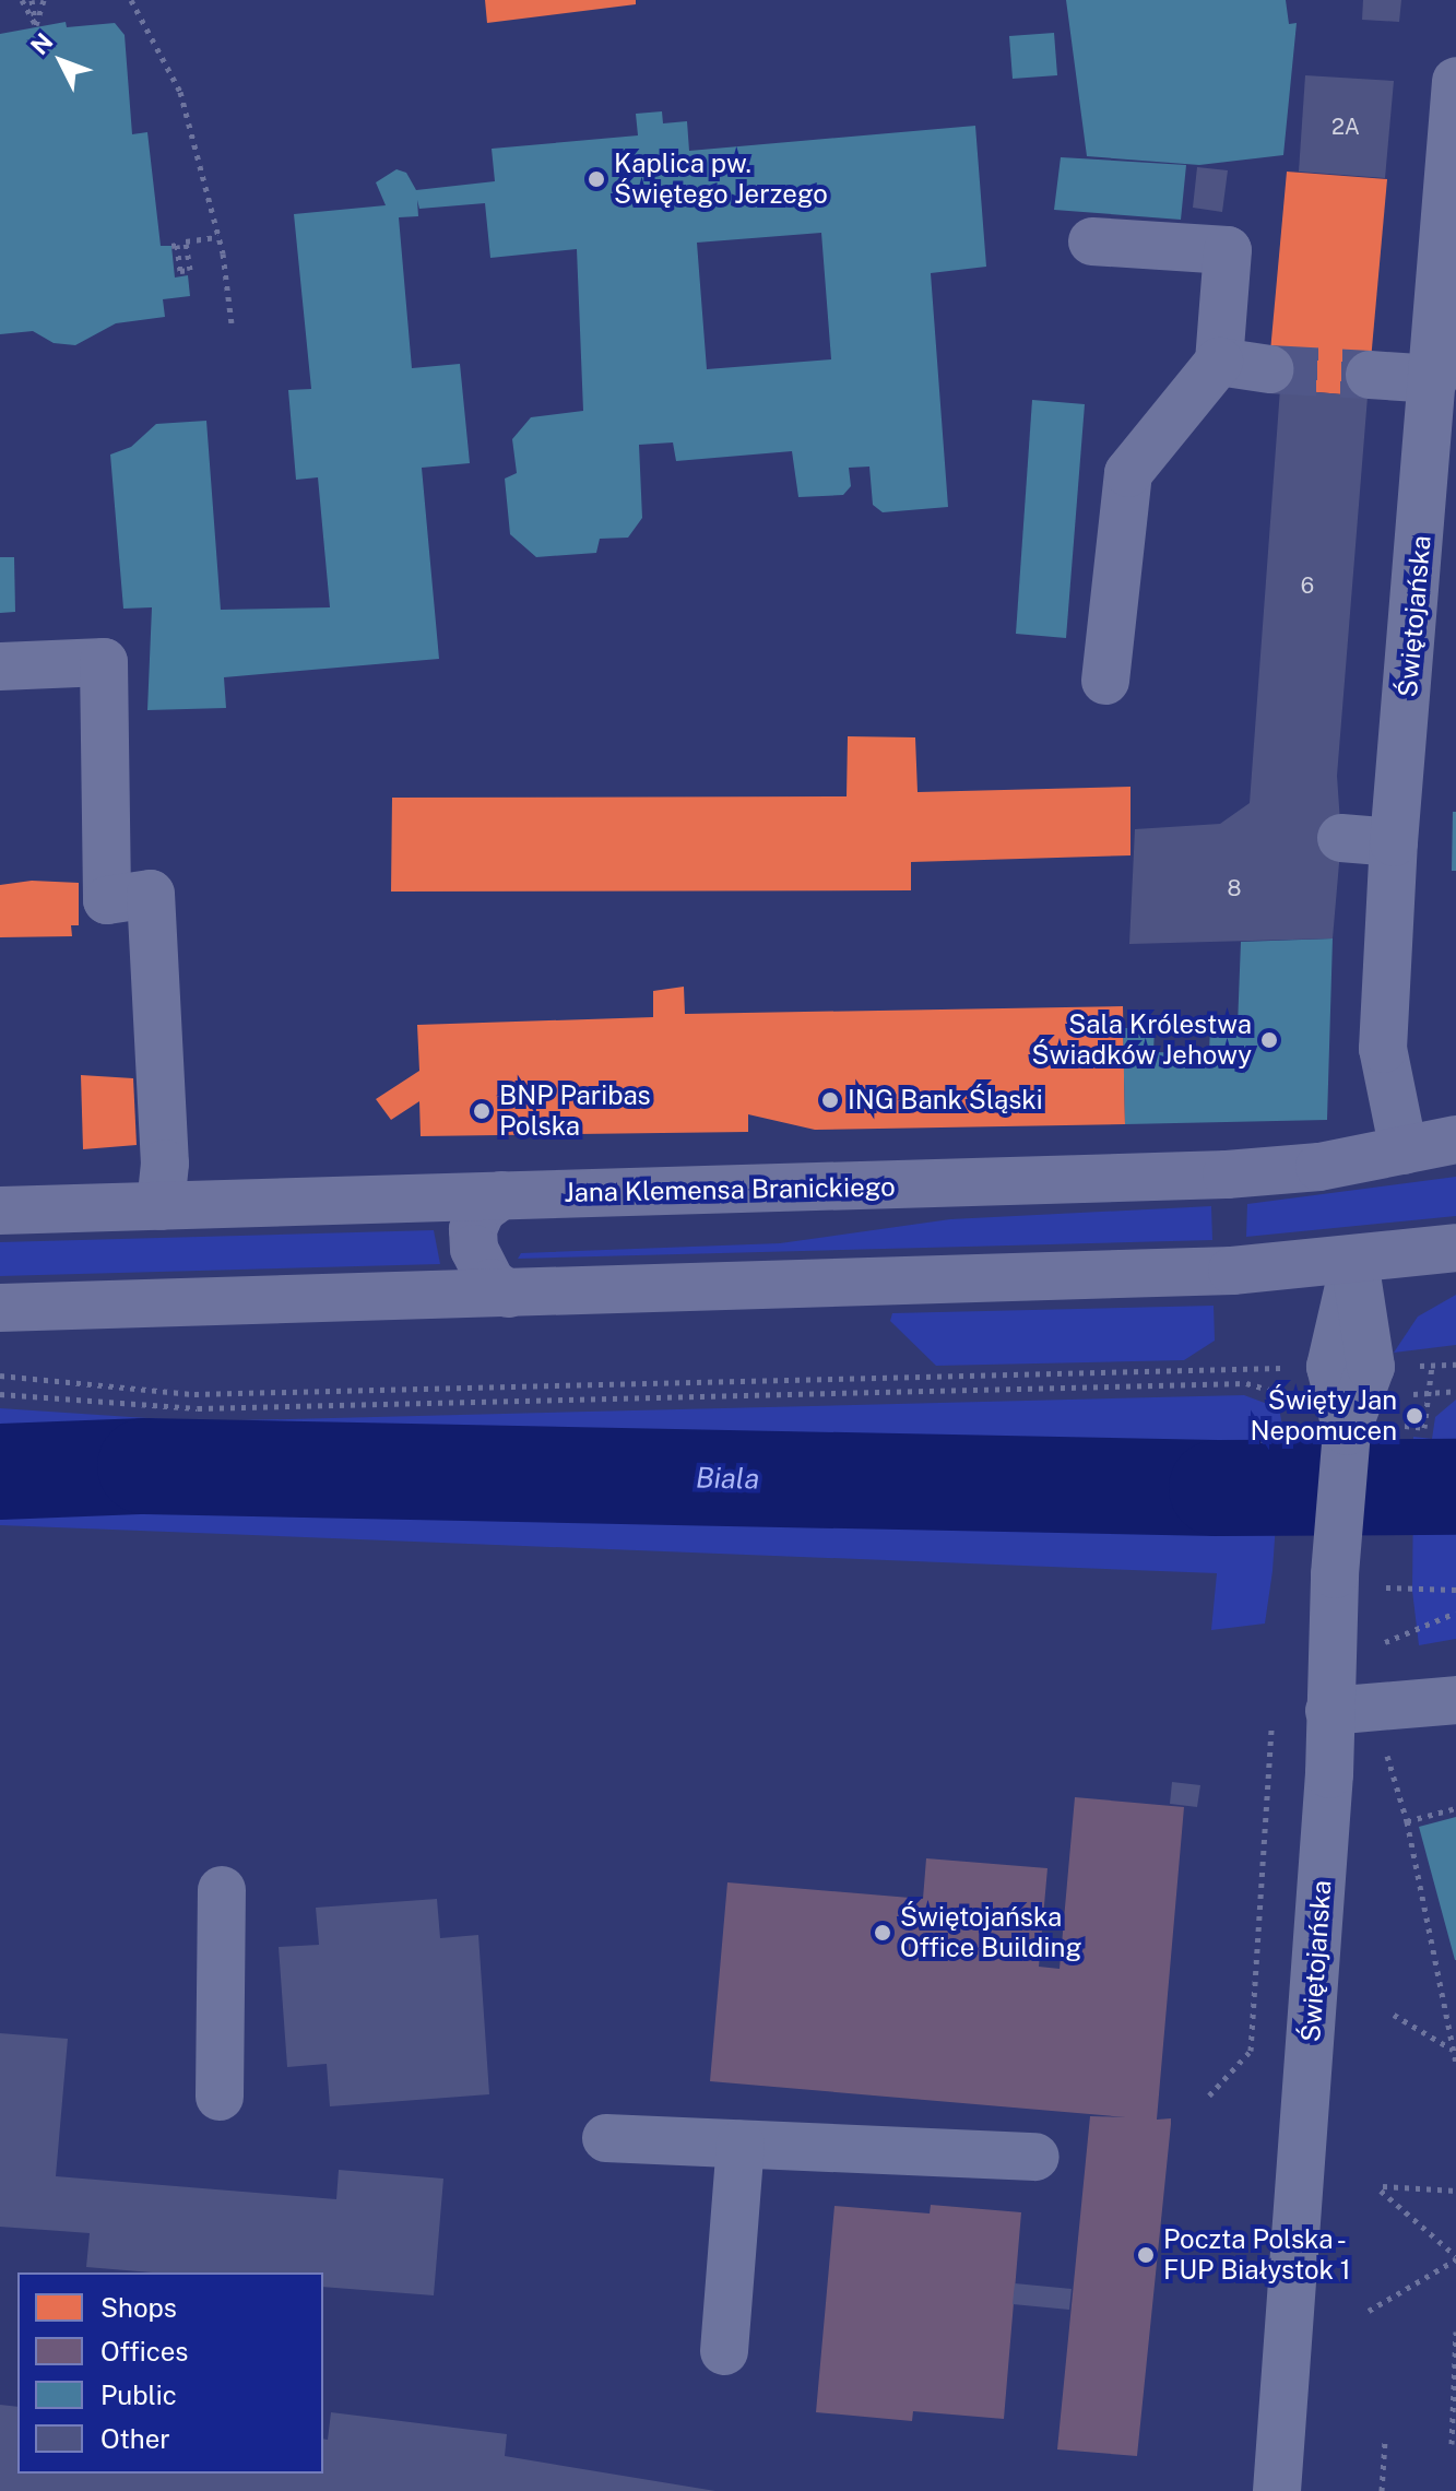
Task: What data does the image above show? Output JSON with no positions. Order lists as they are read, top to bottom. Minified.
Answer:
{"streets":{"main road":["Jana Klemensa Branickiego"],"street":["Świętojańska"]},"crossings":[["Świętojańska","Jana Klemensa Branickiego"]],"water":["Biala"],"places":["Kaplica pw. Świętego Jerzego","Sala Królestwa Świadków Jehowy","ING Bank Śląski","BNP Paribas Polska","Święty Jan Nepomucen","Świętojańska Office Building","Poczta Polska - FUP Białystok 1"],"house_numbers":["2A","6","8"],"legend":["Shops","Offices","Public","Other"],"north":"top left"}
